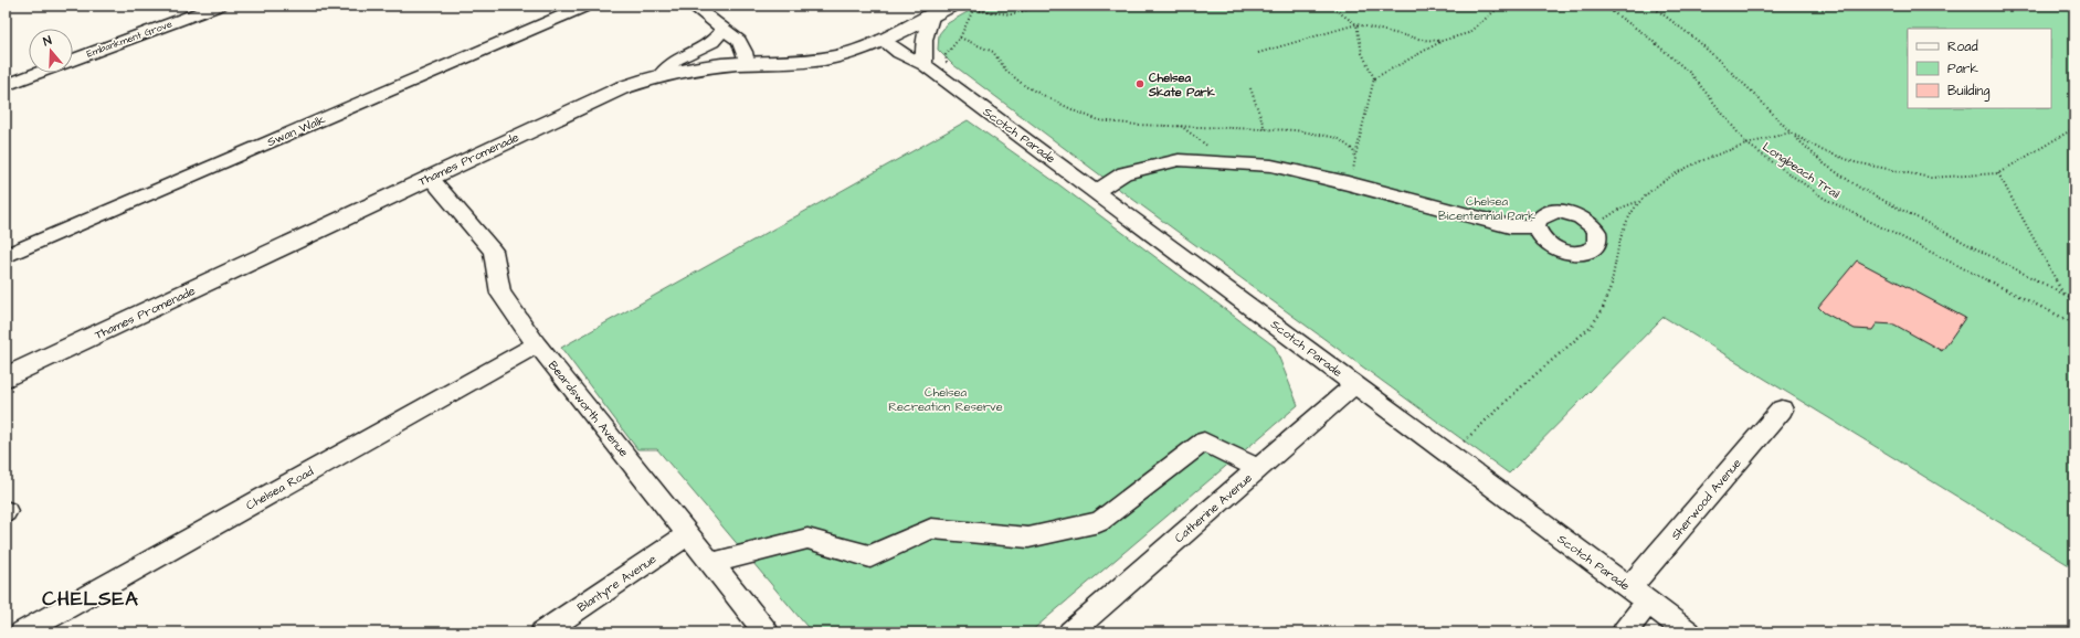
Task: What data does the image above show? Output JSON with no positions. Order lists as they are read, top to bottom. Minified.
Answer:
{"streets":{"main road":["Thames Promenade"],"street":["Embankment Grove","Swan Walk","Scotch Parade","Beardsworth Avenue","Chelsea Road","Sherwood Avenue","Catherine Avenue","Blantyre Avenue"],"path":["Longbeach Trail"]},"crossings":[["Scotch Parade","Thames Promenade"],["Scotch Parade","Sherwood Avenue"],["Scotch Parade","Catherine Avenue"],["Thames Promenade","Beardsworth Avenue"],["Beardsworth Avenue","Chelsea Road"],["Beardsworth Avenue","Blantyre Avenue"]],"districts":["CHELSEA"],"parks":["Chelsea Bicentennial Park","Chelsea Recreation Reserve"],"places":["Chelsea Skate Park"],"legend":["Road","Park","Building"],"north":"top"}
